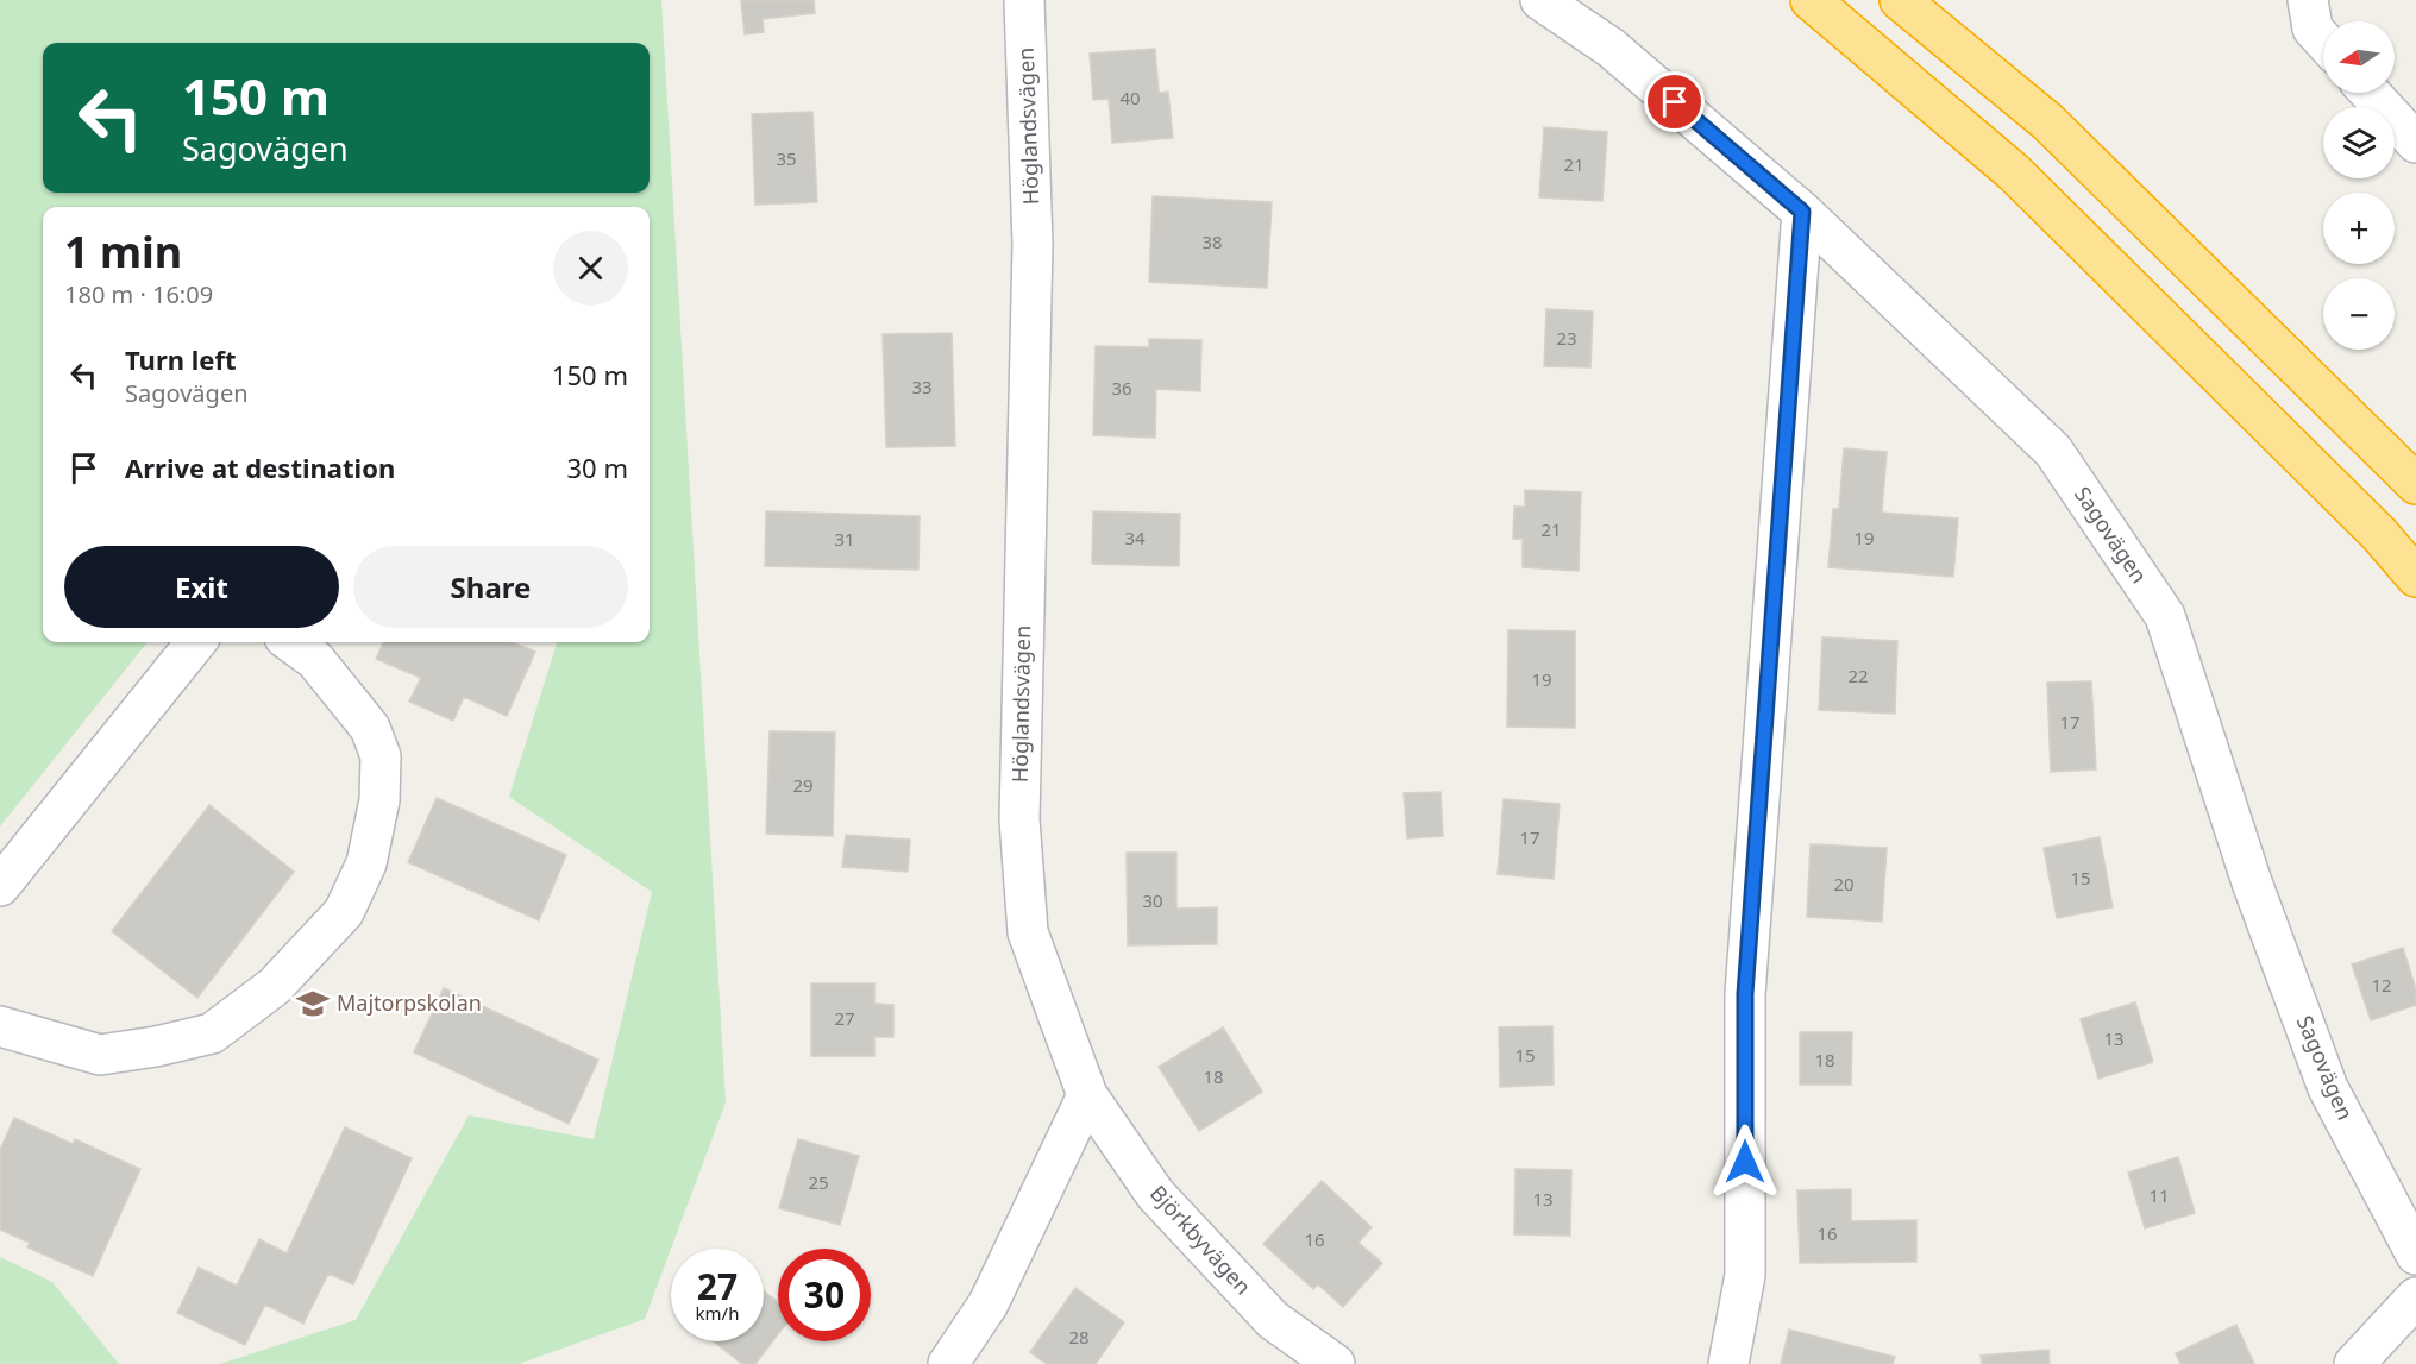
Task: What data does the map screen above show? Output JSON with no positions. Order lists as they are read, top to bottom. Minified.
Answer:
{"streets":{"street":["Höglandsvägen","Sagovägen","Björkbyvägen"]},"crossings":[["Höglandsvägen","Björkbyvägen"]],"places":{"school or university":["Majtorpskolan"]},"house_numbers":["40","35","21","38","23","33","36","21","34","19","31","22","19","17","29","17","15","20","30","12","27","13","15","18","18","25","11","13","16","16","28"],"north":"left","page":{"map_buttons":["+","−"],"turn":["150 m","Sagovägen"],"heading":["1 min","180 m · 16:09"],"list":[{"name":"Turn left","note":"Sagovägen","value":"150 m"},{"name":"Arrive at destination","value":"30 m"}],"buttons":["Exit","Share"],"speed":"27 km/h","limit":"30"}}
